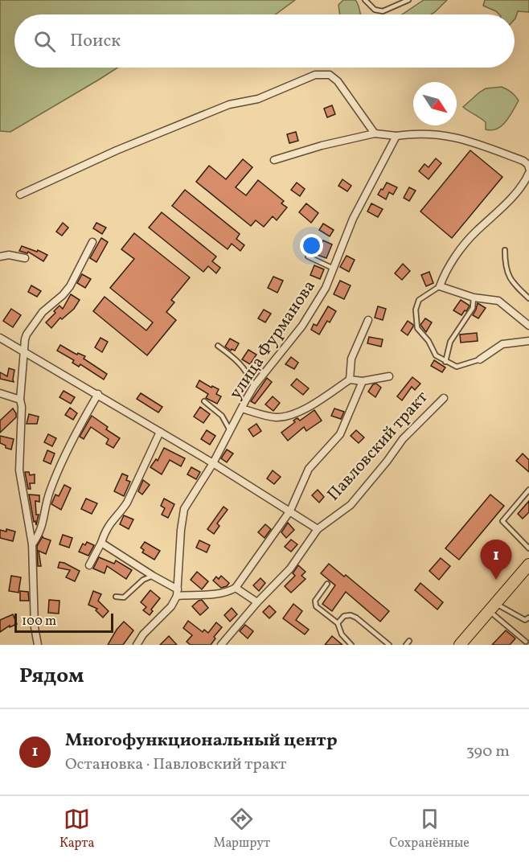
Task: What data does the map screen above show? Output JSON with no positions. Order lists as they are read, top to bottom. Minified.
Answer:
{"streets":{"street":["улица Фурманова","Павловский тракт"]},"scale_bar":"100 m","north":"bottom right","page":{"search":"Поиск","pins":"1","scale":"100 m","heading":"Рядом","list":[{"mark":"1","name":"Многофункциональный центр","note":"Остановка · Павловский тракт","value":"390 m"}],"nav":["Карта","Маршрут","Сохранённые"]}}
